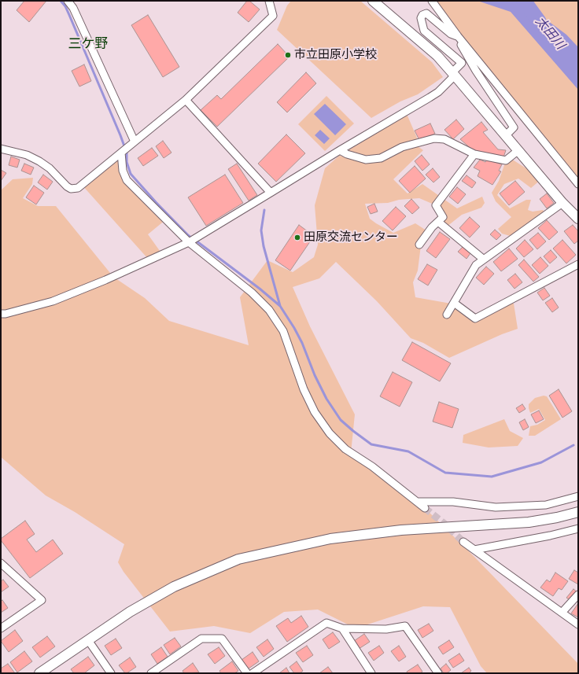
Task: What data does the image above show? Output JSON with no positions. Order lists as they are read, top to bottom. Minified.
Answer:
{"districts":["三ケ野"],"water":["太田川"],"places":["市立田原小学校","田原交流センター"]}
